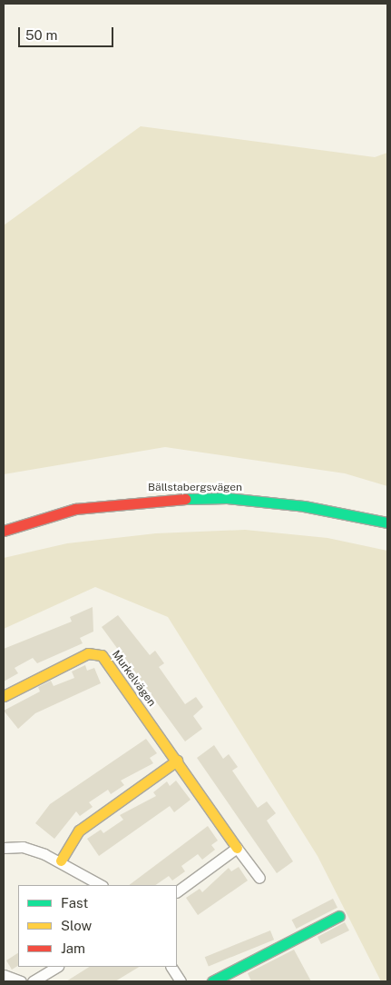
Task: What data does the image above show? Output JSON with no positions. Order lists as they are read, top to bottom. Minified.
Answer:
{"streets":{"street":["Bällstabergsvägen","Murkelvägen"]},"legend":["Fast","Slow","Jam"],"scale_bar":"50 m"}
